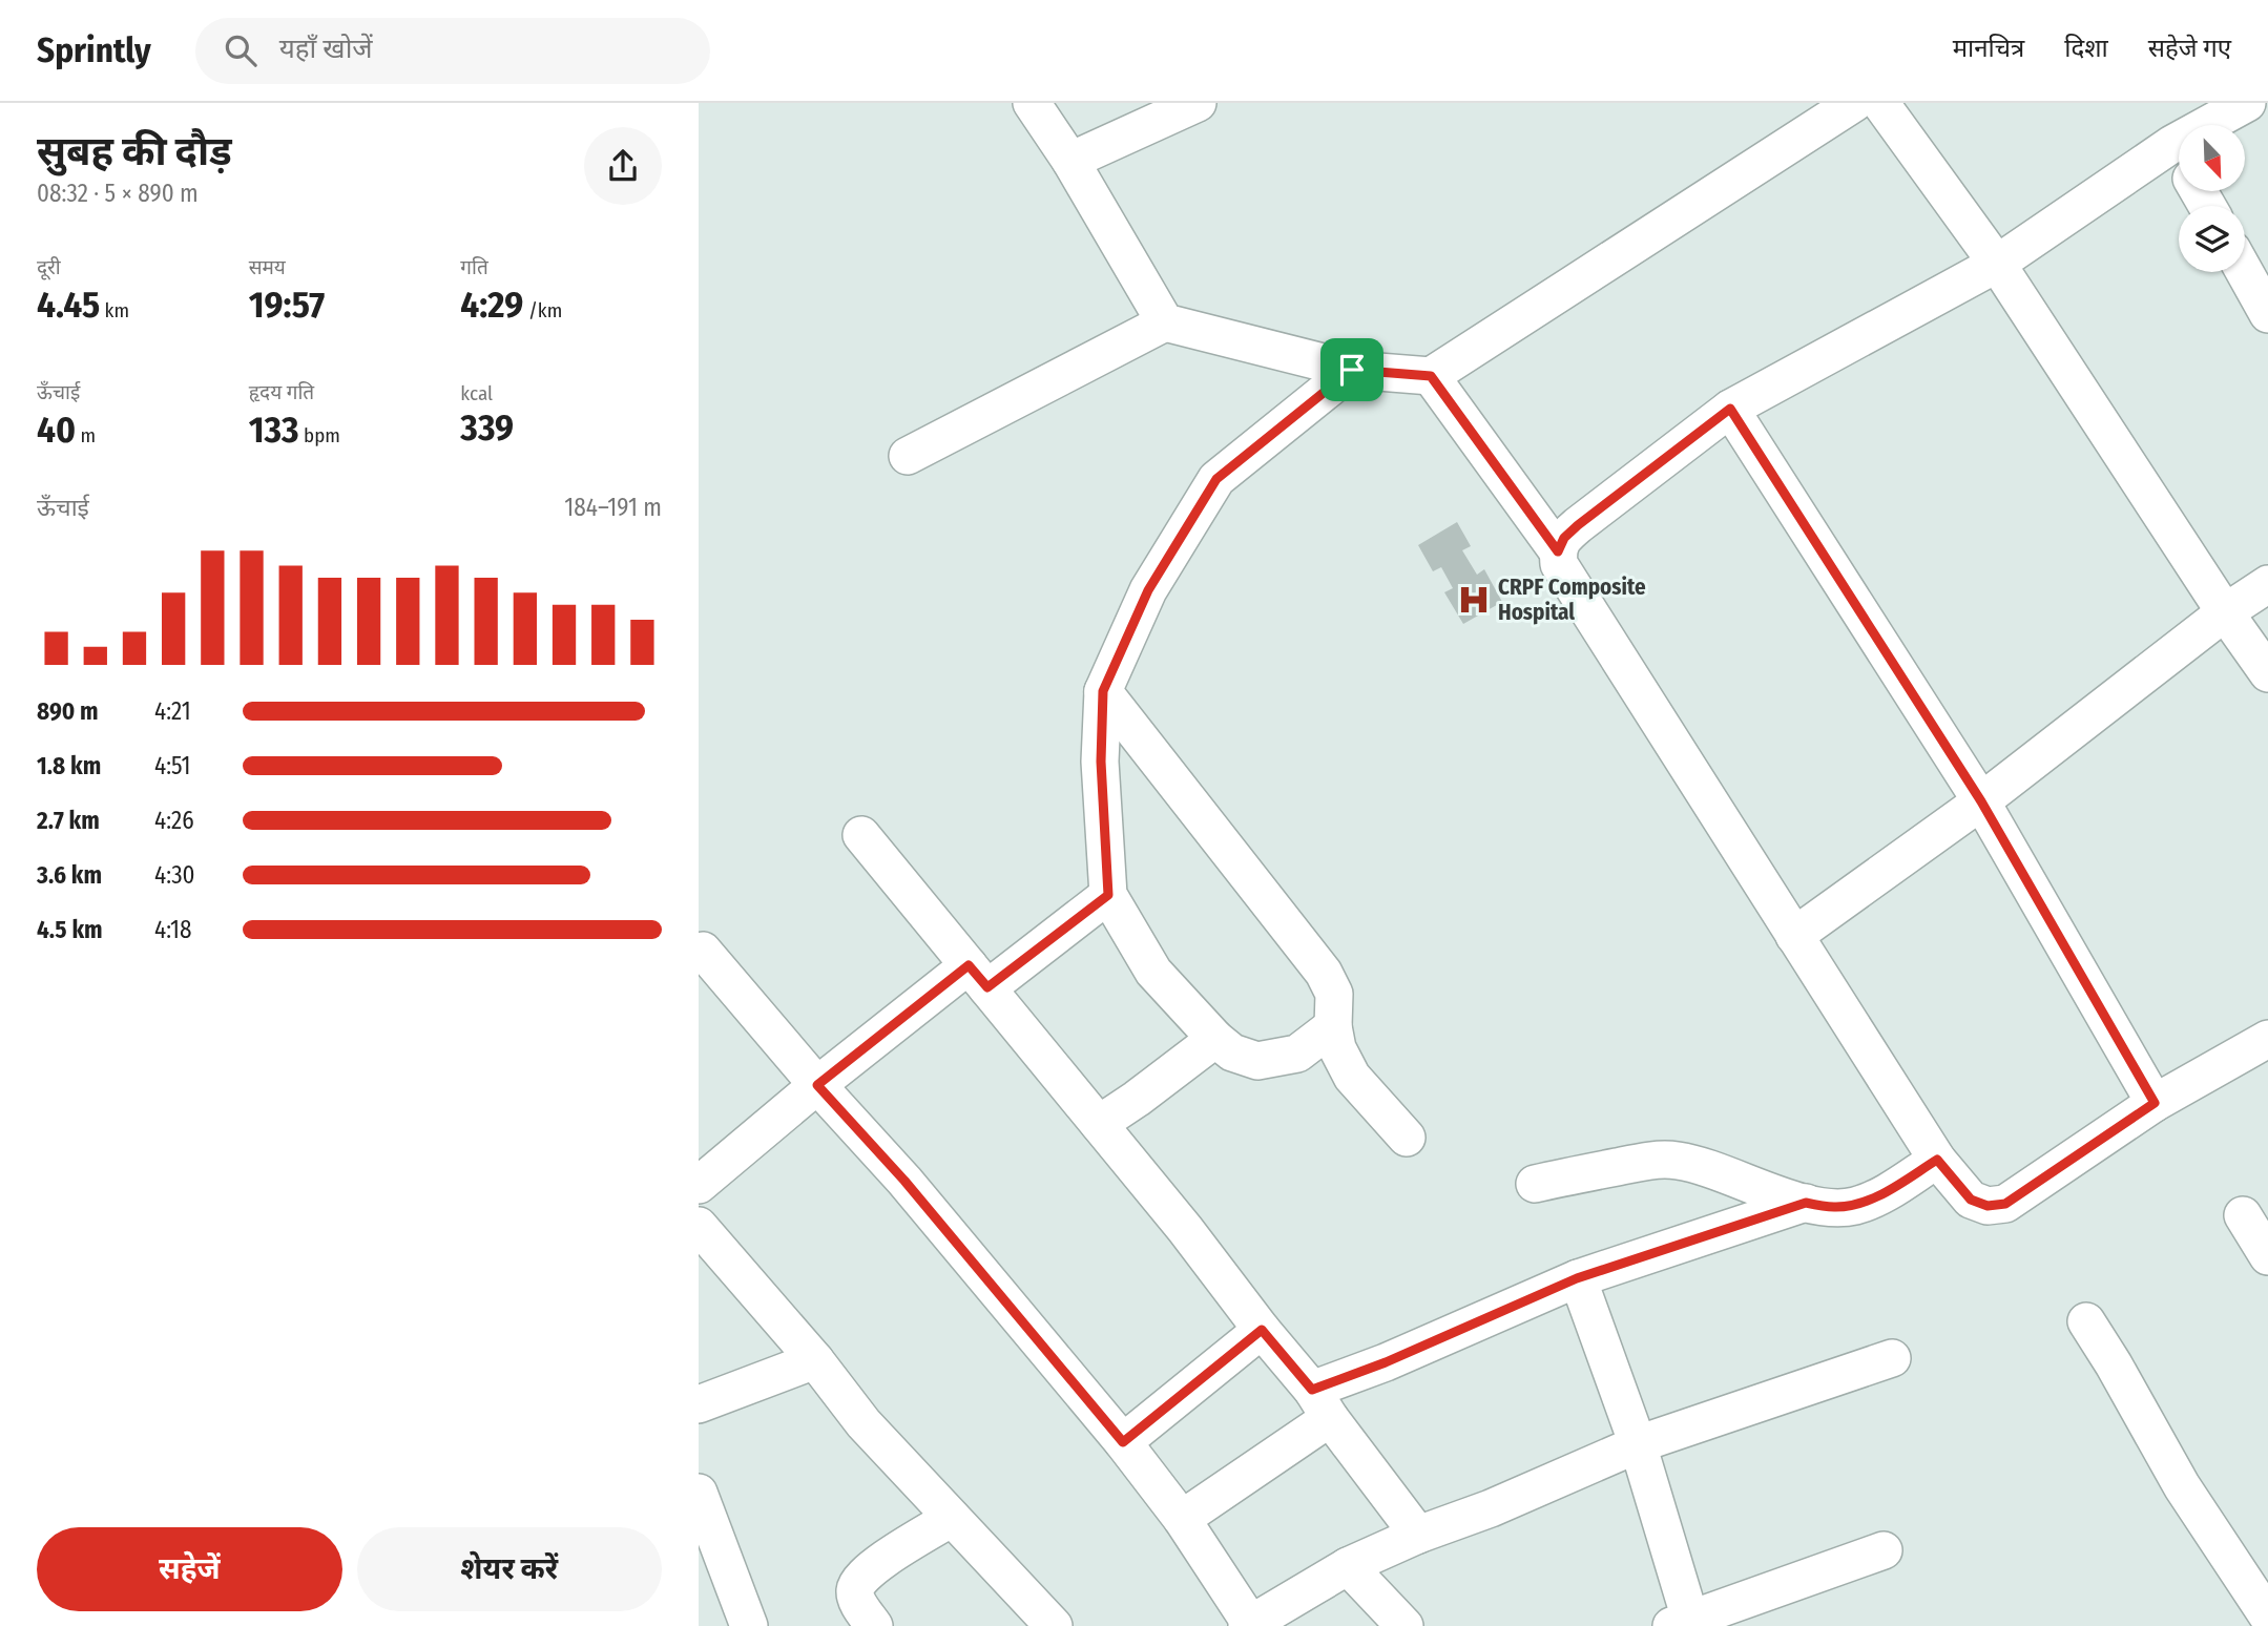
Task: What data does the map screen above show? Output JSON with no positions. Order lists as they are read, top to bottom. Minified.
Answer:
{"places":{"hospital":["CRPF Composite Hospital"]},"north":"bottom right","page":{"header":"Sprintly","search":"यहाँ खोजें","nav":["मानचित्र","दिशा","सहेजे गए"],"heading":["सुबह की दौड़","08:32 · 5 × 890 m"],"stats":[["दूरी","4.45 km"],["समय","19:57"],["गति","4:29 /km"],["ऊँचाई","40 m"],["हृदय गति","133 bpm"],["kcal","339"]],"chart":["ऊँचाई","184–191 m"],"list":[{"name":"890 m","note":"4:21"},{"name":"1.8 km","note":"4:51"},{"name":"2.7 km","note":"4:26"},{"name":"3.6 km","note":"4:30"},{"name":"4.5 km","note":"4:18"}],"buttons":["सहेजें","शेयर करें"]}}
